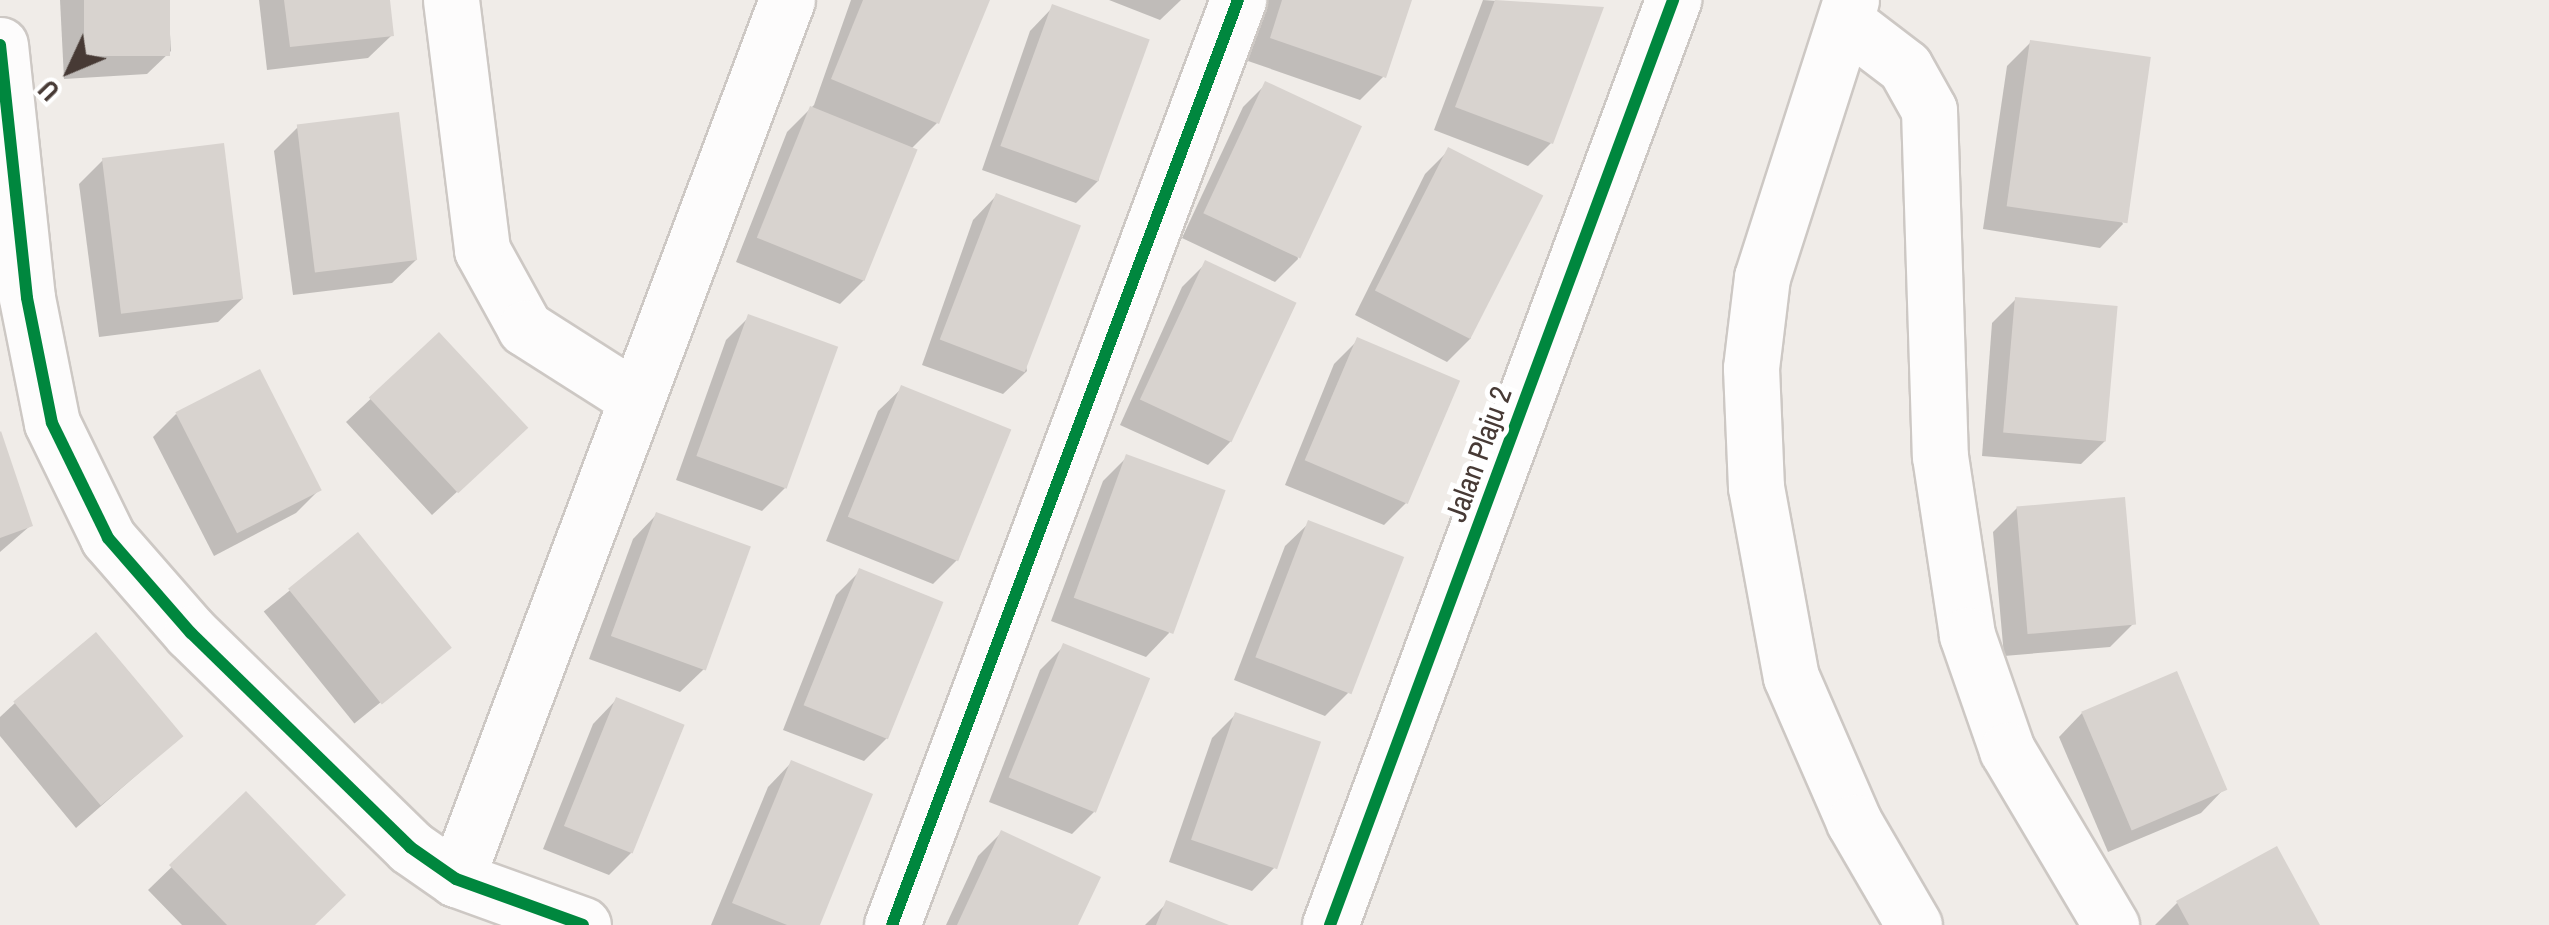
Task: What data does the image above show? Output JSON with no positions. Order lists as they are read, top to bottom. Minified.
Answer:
{"streets":{"street":["Jalan Plaju 2"]},"north":"bottom left"}
